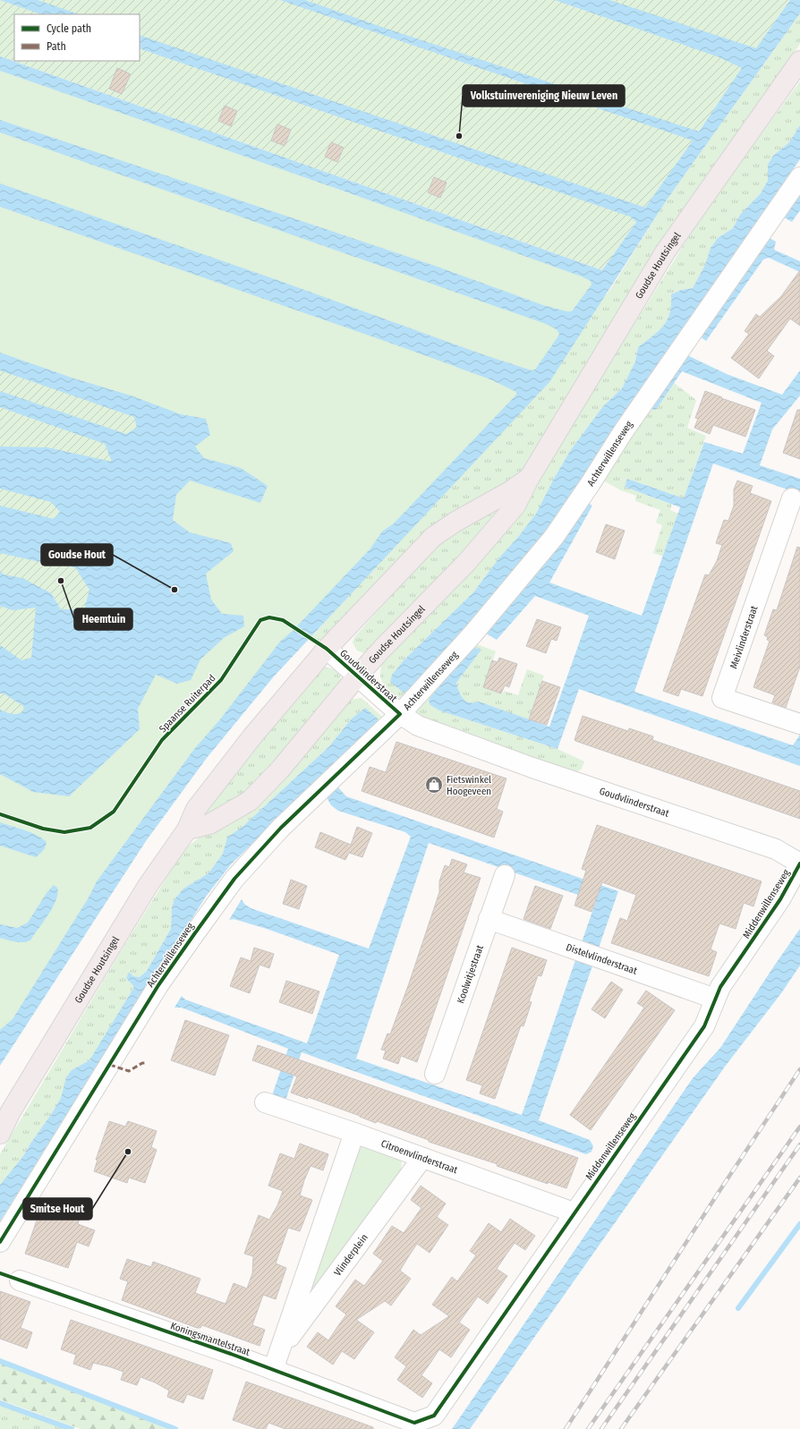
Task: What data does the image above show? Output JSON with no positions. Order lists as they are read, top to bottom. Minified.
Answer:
{"streets":{"main road":["Goudse Houtsingel"],"street":["Achterwillenseweg","Meivlinderstraat","Goudvlinderstraat","Middenwillenseweg","Distelvlinderstraat","Koolwitjestraat","Citroenvlinderstraat","Vlinderplein","Koningsmantelstraat"],"cycle path":["Spaanse Ruiterpad"]},"crossings":[["Goudse Houtsingel","Goudvlinderstraat"],["Achterwillenseweg","Goudvlinderstraat"],["Goudvlinderstraat","Middenwillenseweg"],["Middenwillenseweg","Distelvlinderstraat"],["Middenwillenseweg","Citroenvlinderstraat"],["Middenwillenseweg","Koningsmantelstraat"],["Distelvlinderstraat","Koolwitjestraat"],["Citroenvlinderstraat","Vlinderplein"],["Vlinderplein","Koningsmantelstraat"]],"places":{"other":["Volkstuinvereniging Nieuw Leven","Heemtuin","Goudse Hout","Smitse Hout"],"shop":["Fietswinkel Hoogeveen"]},"legend":["Cycle path","Path"]}
